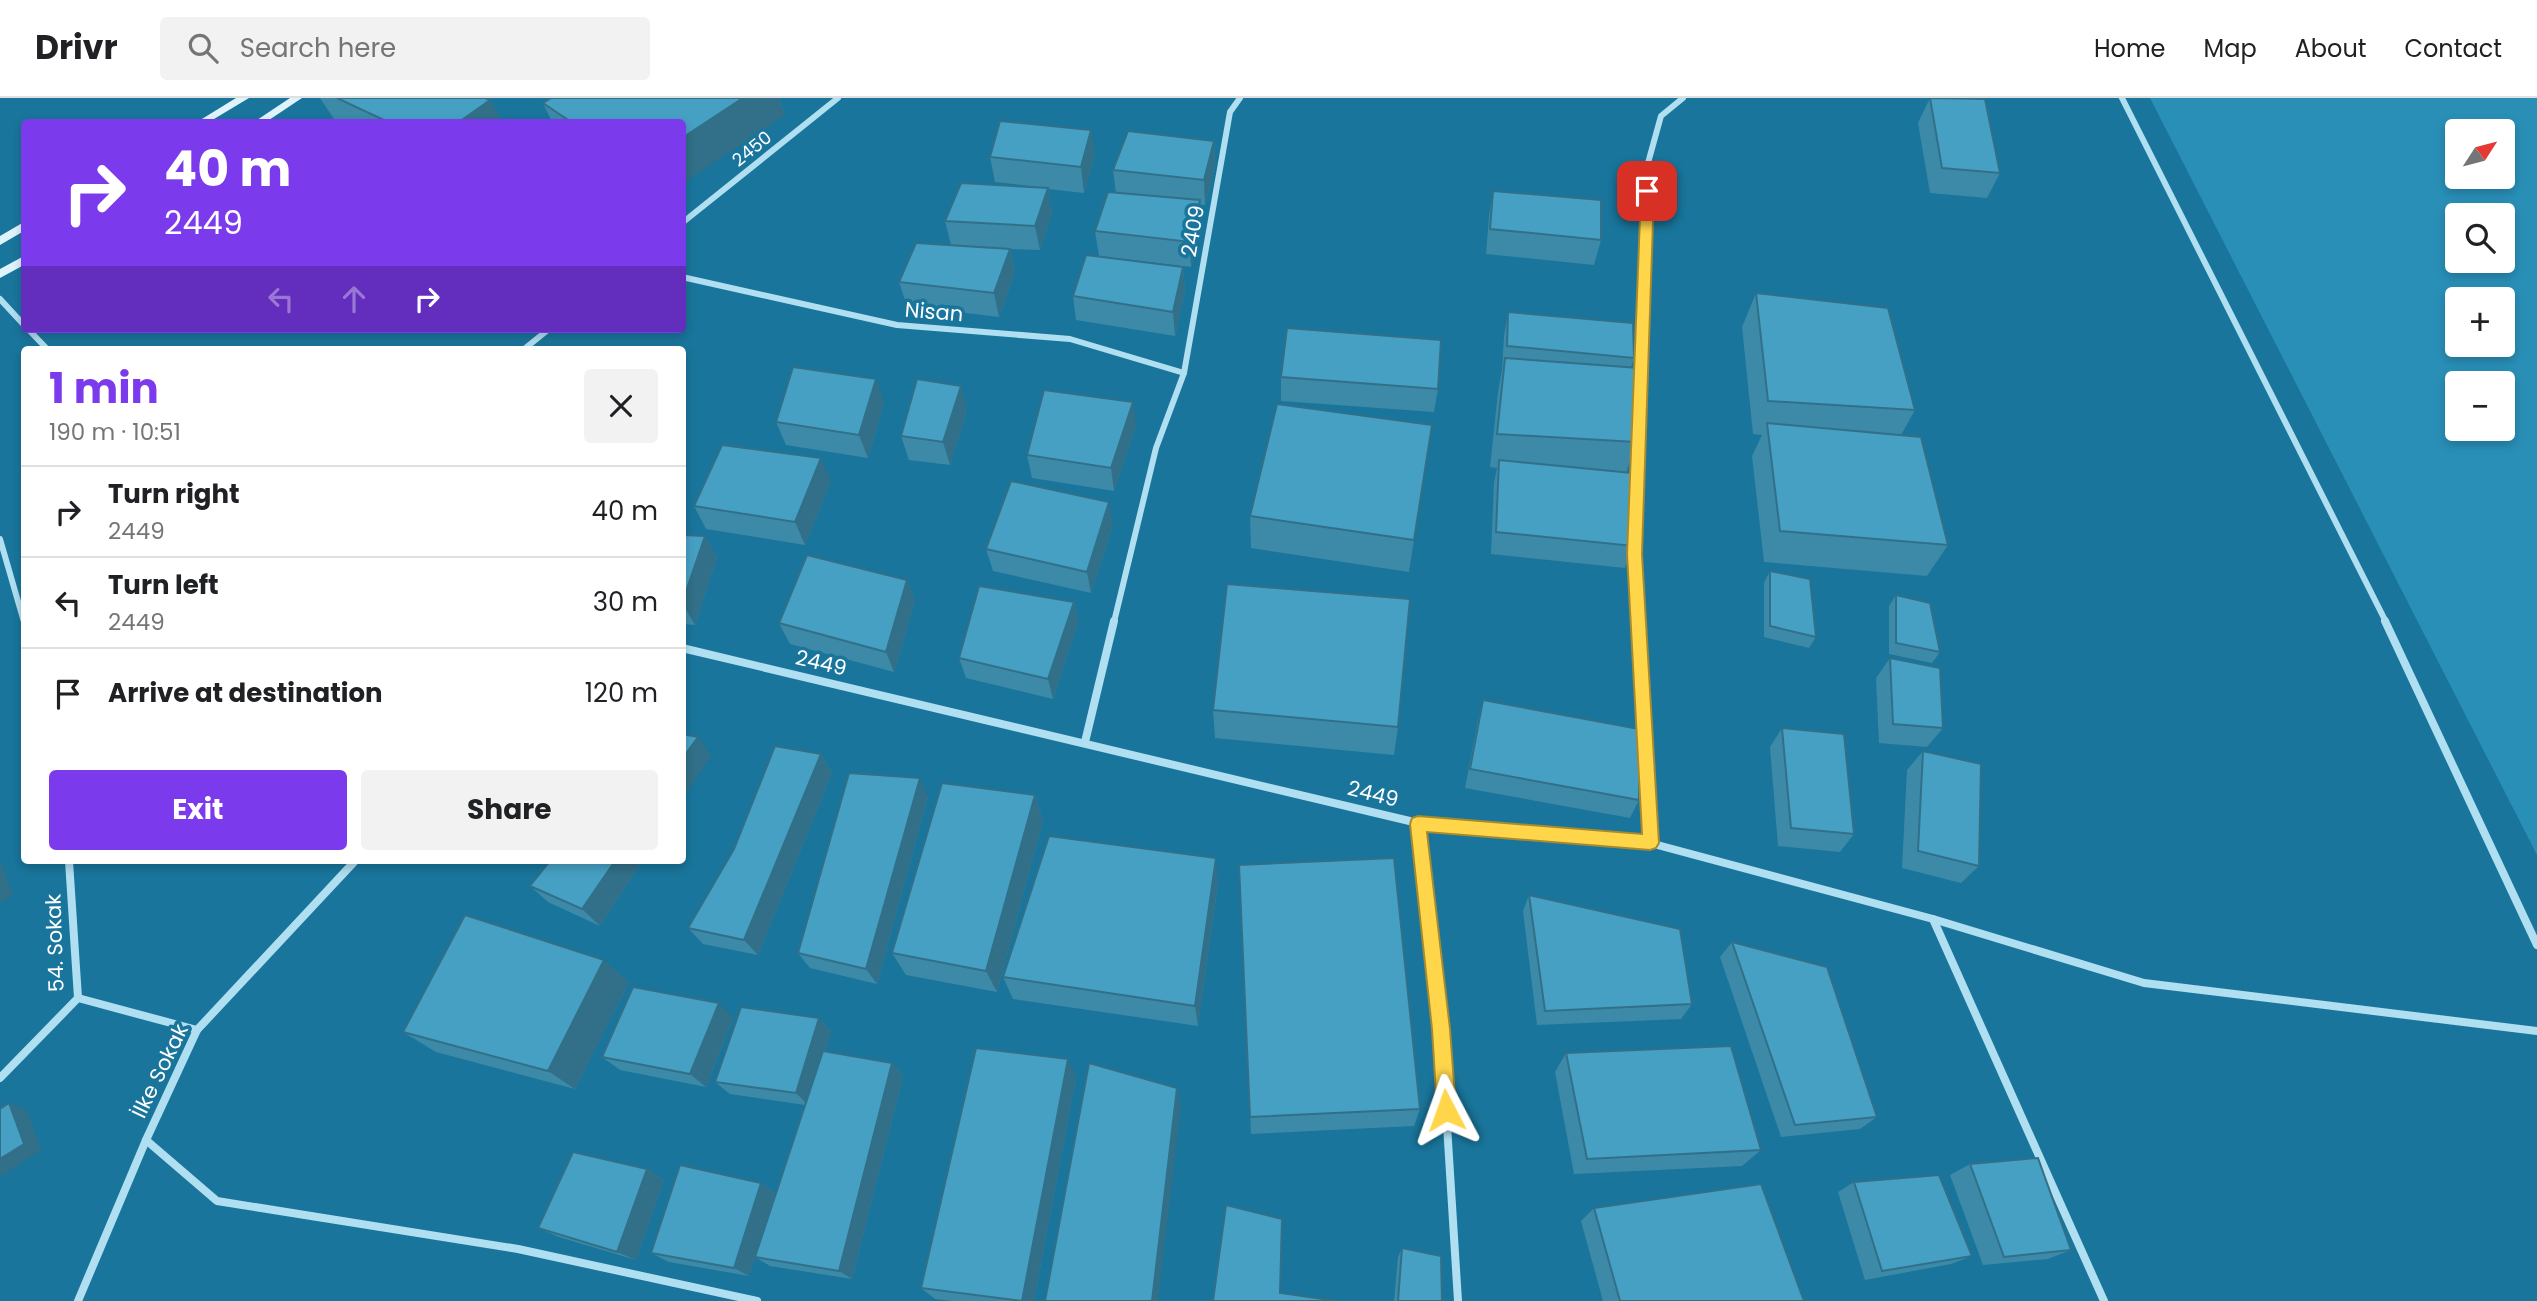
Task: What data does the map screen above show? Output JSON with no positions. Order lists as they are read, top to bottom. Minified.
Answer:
{"streets":{"street":["2450","2409","Nisan","2449","54. Sokak","İlke Sokak"]},"crossings":[["2409","Nisan"],["2409","2449"]],"north":"top right","page":{"header":"Drivr","search":"Search here","nav":["Home","Map","About","Contact"],"map_buttons":["+","−"],"turn":["40 m","2449"],"heading":["1 min","190 m · 10:51"],"list":[{"name":"Turn right","note":"2449","value":"40 m"},{"name":"Turn left","note":"2449","value":"30 m"},{"name":"Arrive at destination","value":"120 m"}],"buttons":["Exit","Share"]}}
